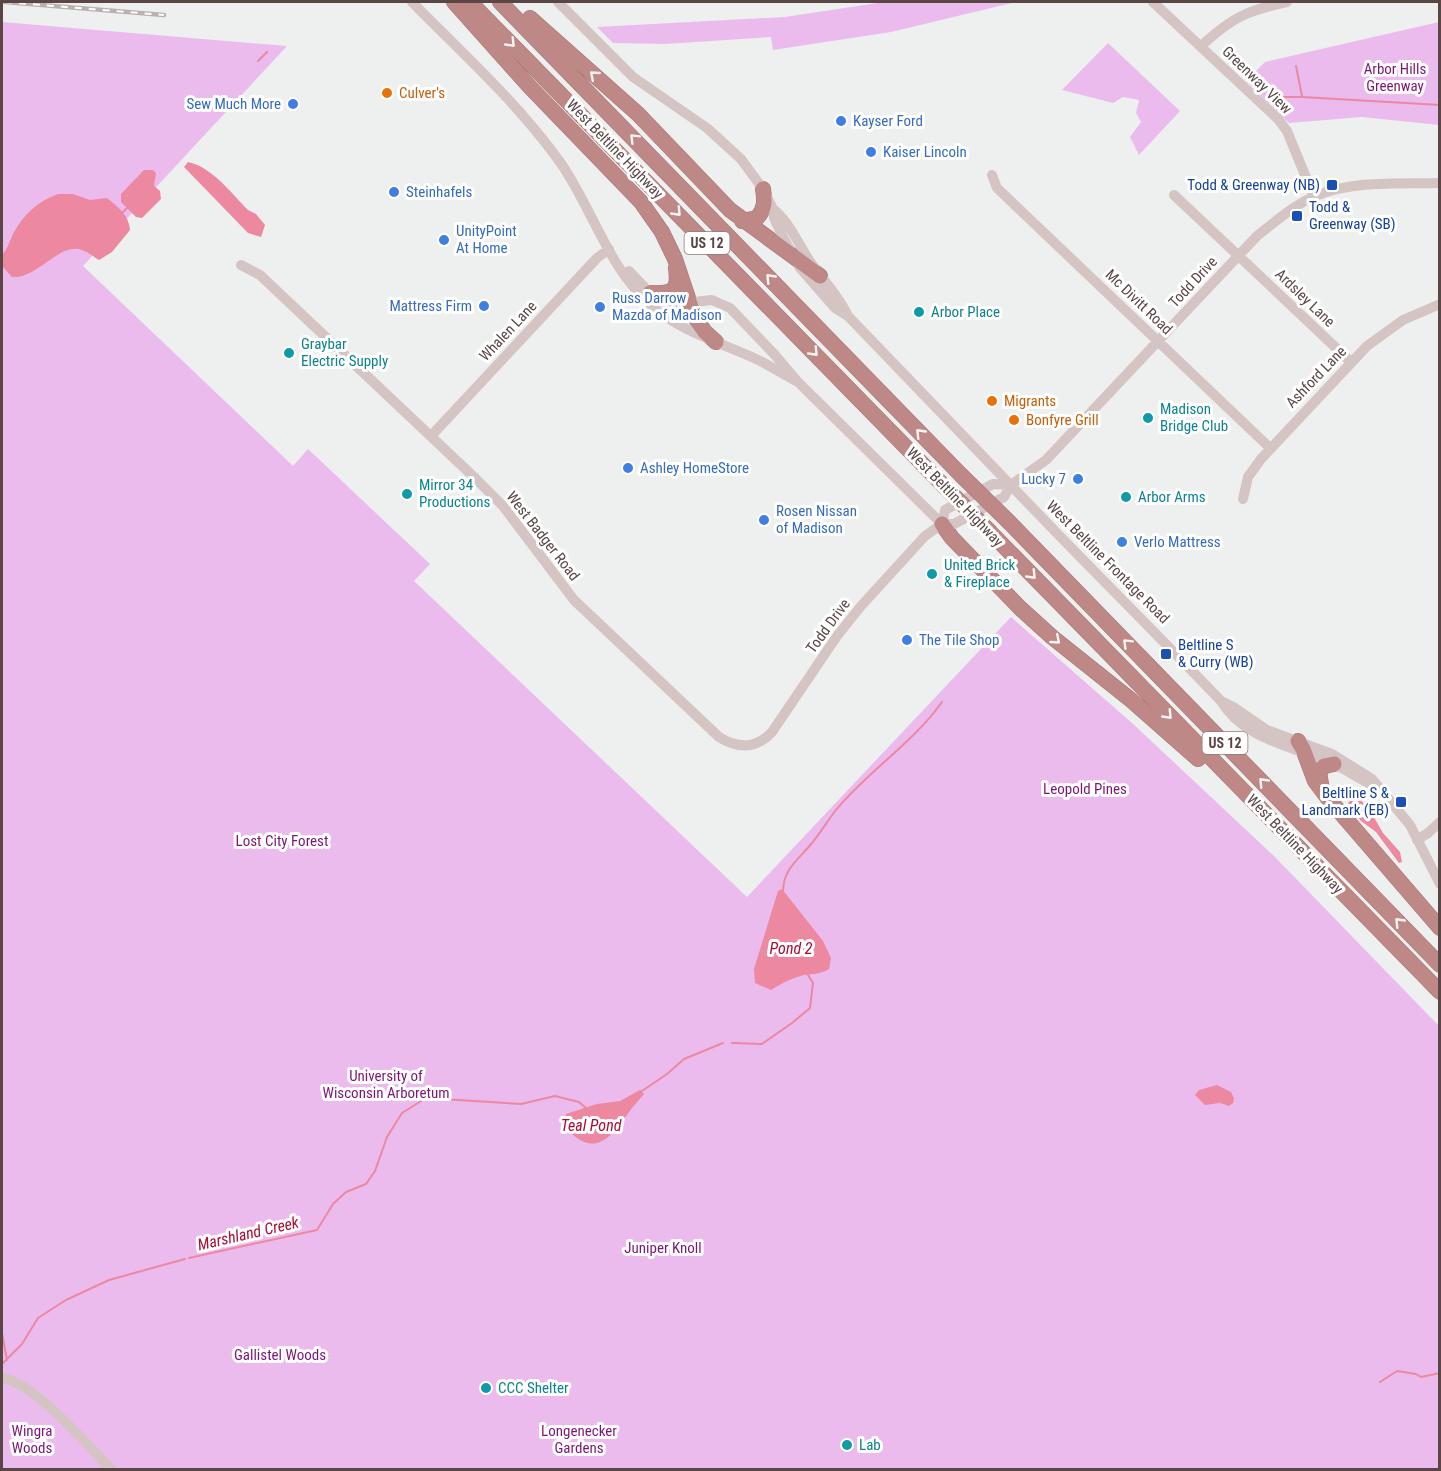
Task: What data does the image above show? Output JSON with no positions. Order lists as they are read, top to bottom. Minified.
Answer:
{"streets":{"highway":["West Beltline Highway","US 12"],"street":["Greenway View","Todd Drive","Ardsley Lane","Mc Divitt Road","Whalen Lane","Ashford Lane","West Badger Road","West Beltline Frontage Road"]},"crossings":[["Greenway View","Todd Drive"],["Todd Drive","Ardsley Lane"],["Todd Drive","Mc Divitt Road"],["Todd Drive","West Badger Road"],["Todd Drive","West Beltline Frontage Road"],["Ardsley Lane","Ashford Lane"],["Mc Divitt Road","Ashford Lane"],["Whalen Lane","West Badger Road"]],"water":["Pond 2","Teal Pond","Marshland Creek"],"parks":["Arbor Hills Greenway","Leopold Pines","Lost City Forest","University of Wisconsin Arboretum","Juniper Knoll","Gallistel Woods","Wingra Woods","Longenecker Gardens"],"places":{"other":["Culver's","Sew Much More","Kayser Ford","Kaiser Lincoln","Steinhafels","UnityPoint At Home","Mattress Firm","Russ Darrow Mazda of Madison","Arbor Place","Graybar Electric Supply","Migrants","Madison Bridge Club","Bonfyre Grill","Ashley HomeStore","Lucky 7","Mirror 34 Productions","Arbor Arms","Rosen Nissan of Madison","Verlo Mattress","United Brick & Fireplace","The Tile Shop","CCC Shelter","Lab"],"transit":["Todd & Greenway (NB)","Todd & Greenway (SB)","Beltline S & Curry (WB)","Beltline S & Landmark (EB)"]}}
